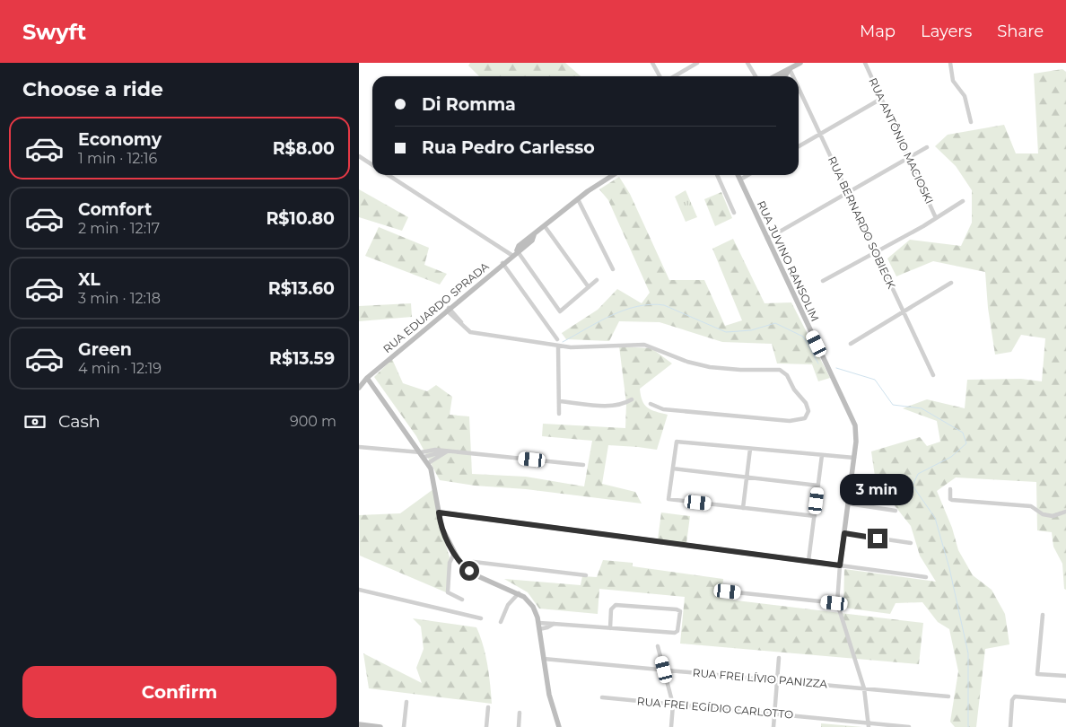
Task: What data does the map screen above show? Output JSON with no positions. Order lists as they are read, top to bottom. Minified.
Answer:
{"streets":{"street":["RUA ANTÔNIO MACIOSKI","RUA BERNARDO SOBIECK","RUA JUVINO RANSOLIM","RUA EDUARDO SPRADA","RUA FREI LÍVIO PANIZZA","RUA FREI EGÍDIO CARLOTTO"]},"page":{"header":"Swyft","nav":["Map","Layers","Share"],"heading":"Choose a ride","banner":["Di Romma","Rua Pedro Carlesso"],"list":[{"name":"Economy","note":"1 min · 12:16","value":"R$8.00"},{"name":"Comfort","note":"2 min · 12:17","value":"R$10.80"},{"name":"XL","note":"3 min · 12:18","value":"R$13.60"},{"name":"Green","note":"4 min · 12:19","value":"R$13.59"}],"pay":["Cash","900 m"],"bubble":"3 min","buttons":"Confirm"}}
